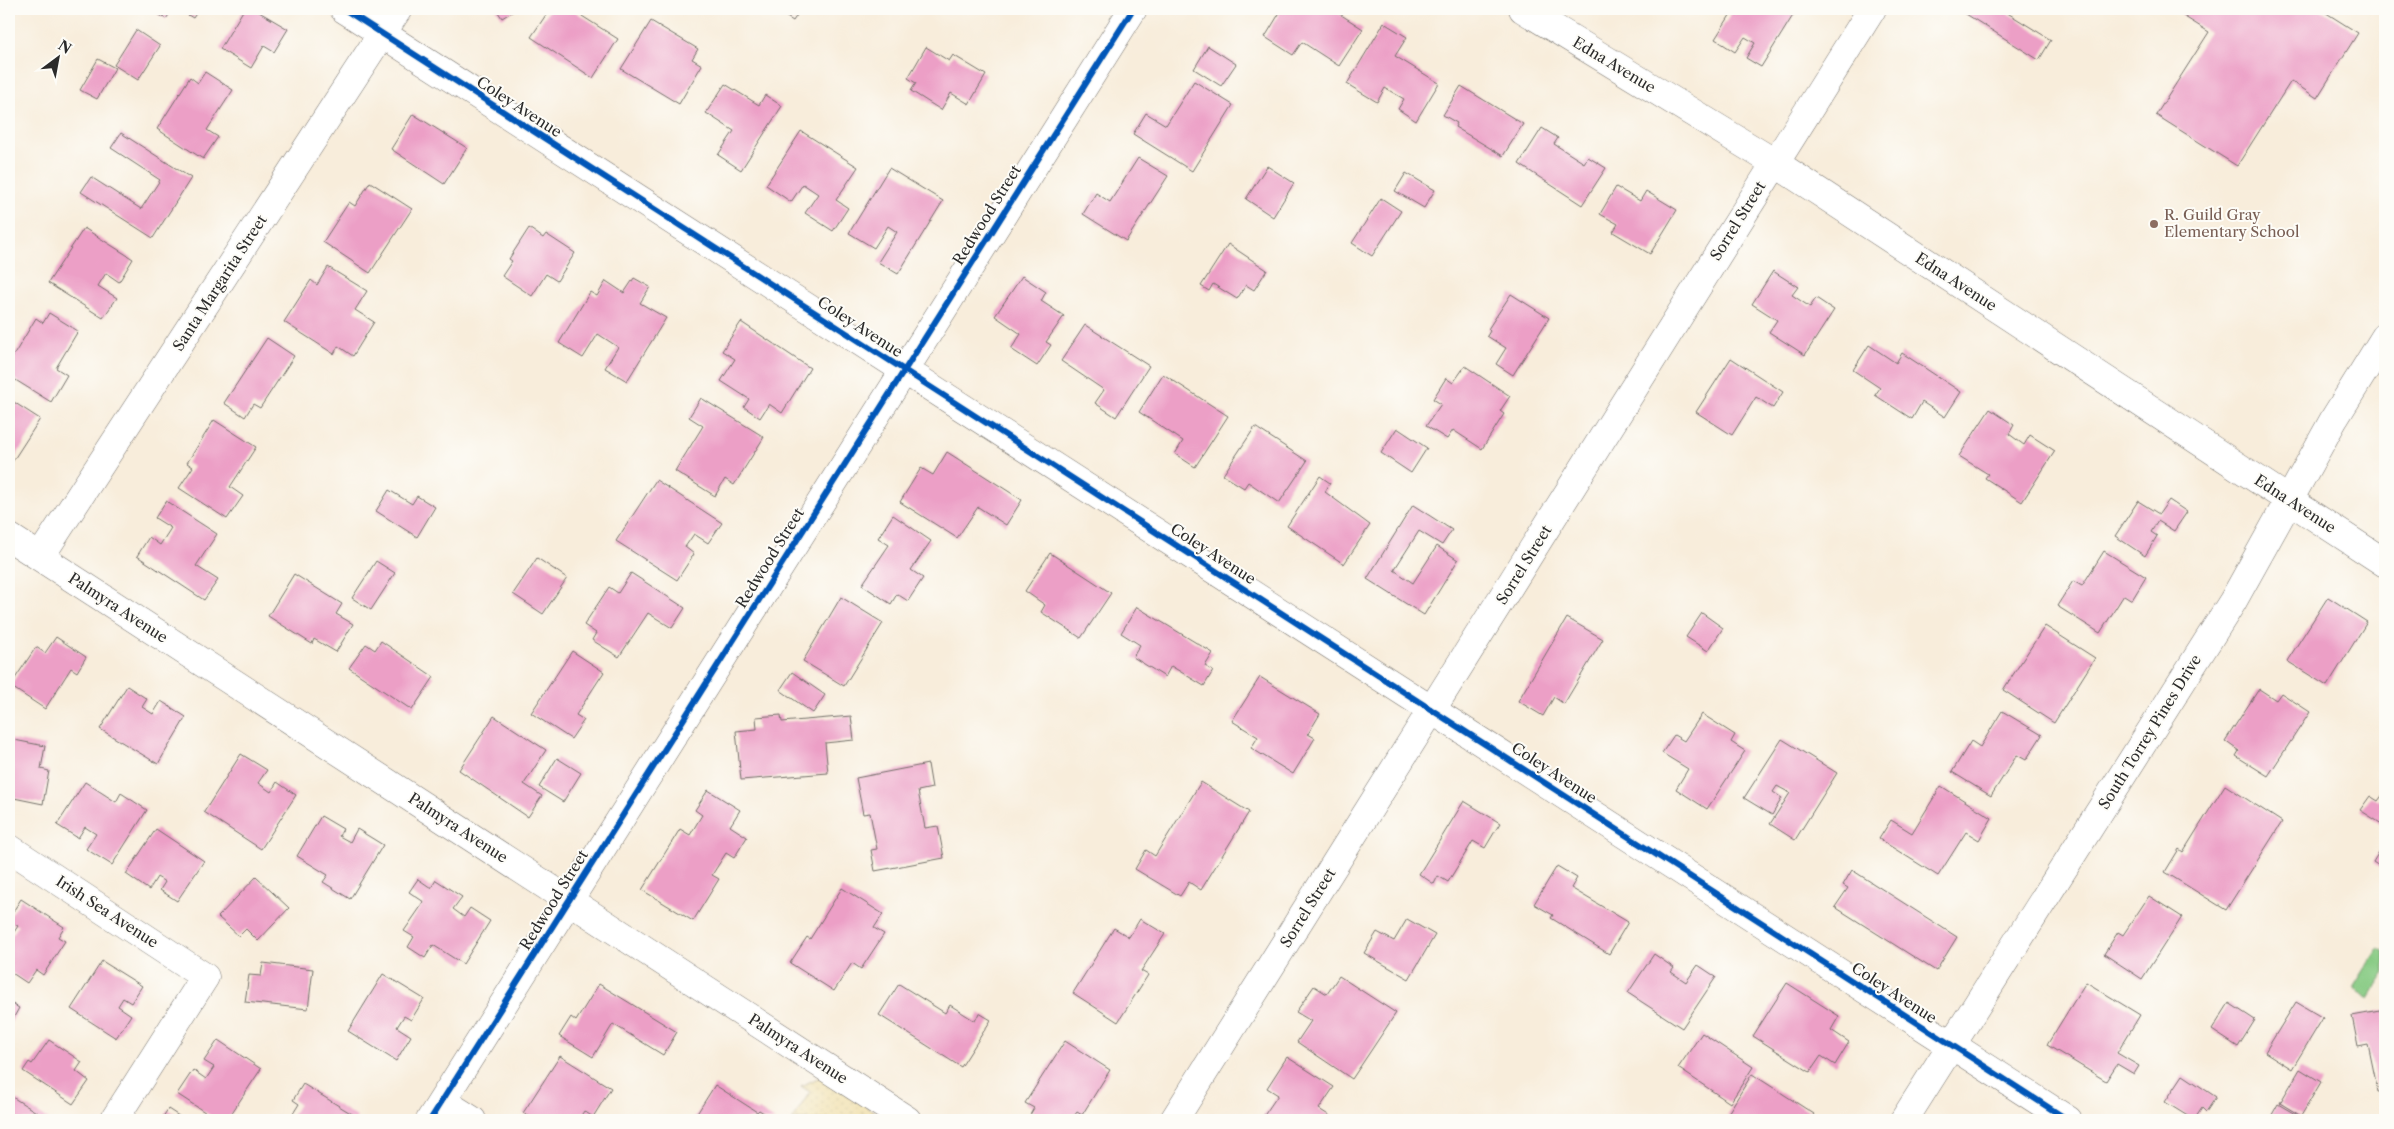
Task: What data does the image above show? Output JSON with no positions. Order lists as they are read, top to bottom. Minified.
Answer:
{"streets":{"street":["Edna Avenue","Coley Avenue","Redwood Street","Sorrel Street","Santa Margarita Street","Palmyra Avenue","South Torrey Pines Drive","Irish Sea Avenue"]},"crossings":[["Edna Avenue","Sorrel Street"],["Edna Avenue","South Torrey Pines Drive"],["Coley Avenue","Redwood Street"],["Coley Avenue","Sorrel Street"],["Coley Avenue","Santa Margarita Street"],["Coley Avenue","South Torrey Pines Drive"],["Redwood Street","Palmyra Avenue"],["Santa Margarita Street","Palmyra Avenue"]],"places":["R. Guild Gray Elementary School"],"north":"top right"}
